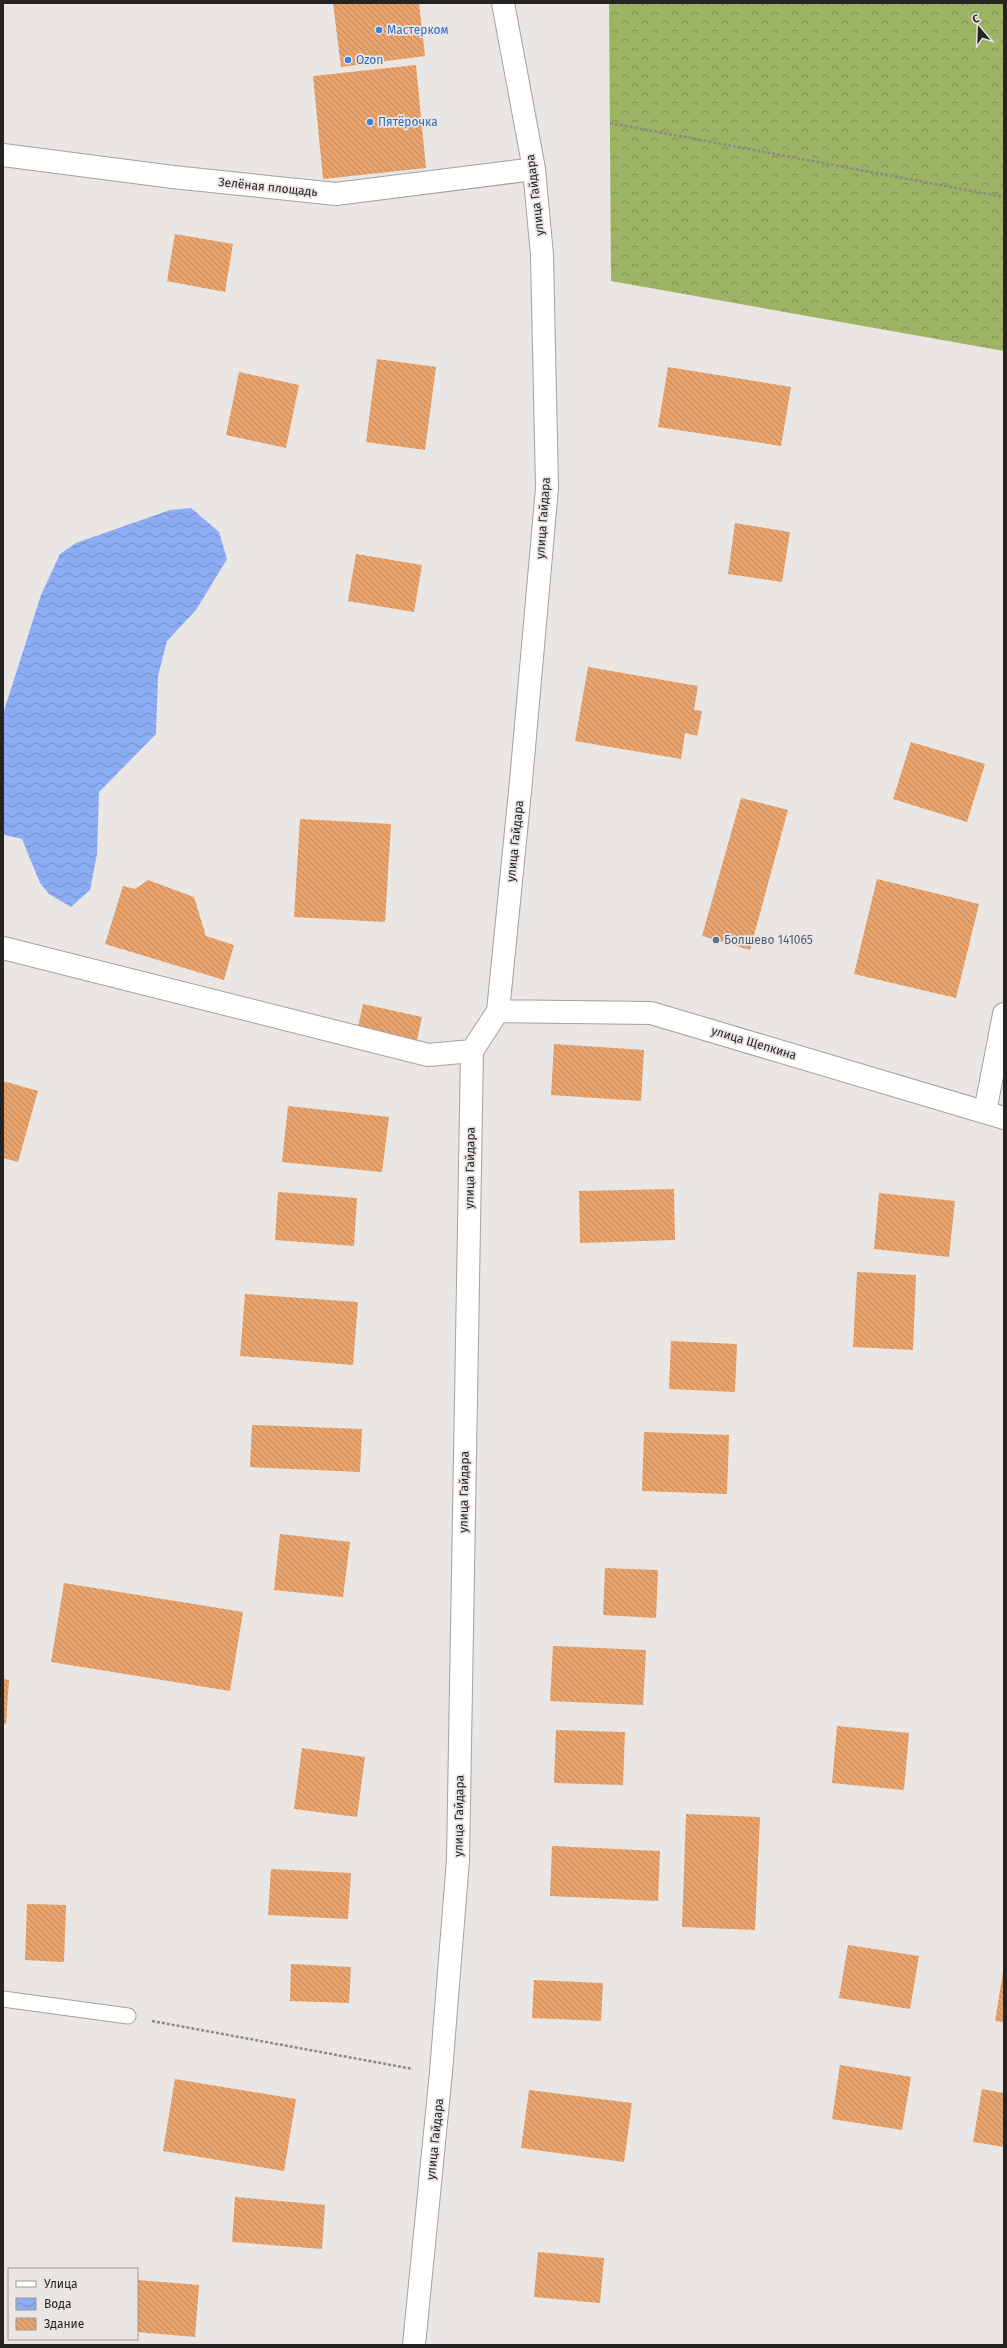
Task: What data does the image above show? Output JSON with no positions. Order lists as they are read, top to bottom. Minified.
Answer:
{"streets":{"street":["Зелёная площадь","улица Гайдара","улица Щепкина"]},"crossings":[["Зелёная площадь","улица Гайдара"],["улица Гайдара","улица Щепкина"]],"places":["Мастерком","Ozon","Пятёрочка","Болшево 141065"],"legend":["Улица","Вода","Здание"],"north":"top"}
